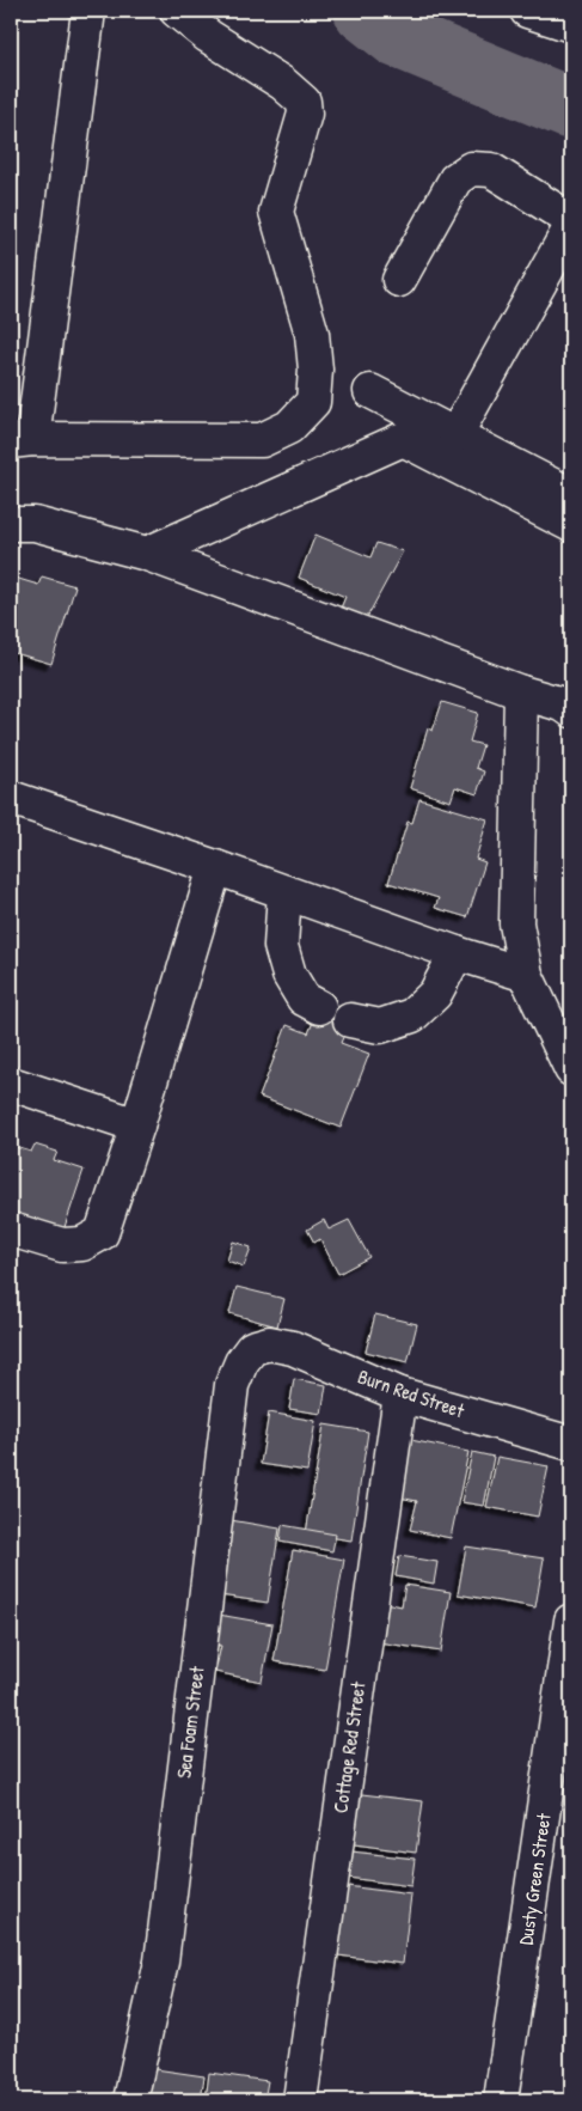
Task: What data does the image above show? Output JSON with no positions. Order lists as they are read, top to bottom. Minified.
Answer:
{"streets":{"street":["Burn Red Street","Sea Foam Street","Cottage Red Street","Dusty Green Street"]},"crossings":[["Burn Red Street","Sea Foam Street"],["Burn Red Street","Cottage Red Street"]]}
